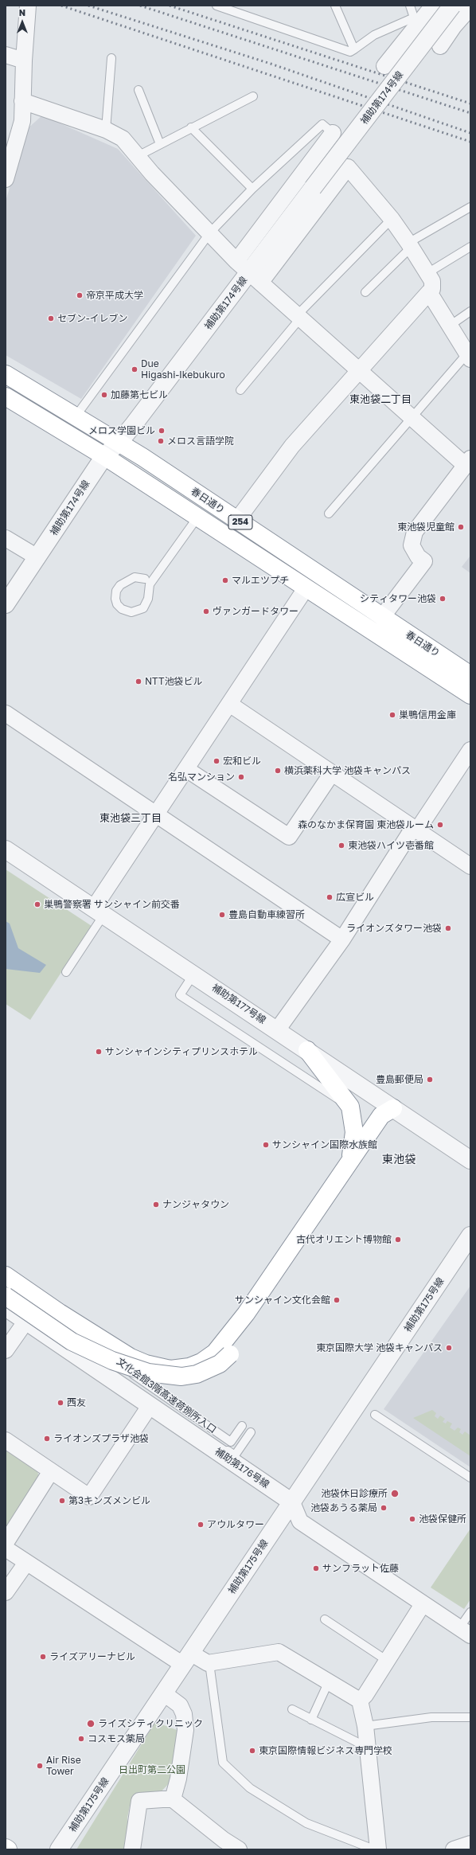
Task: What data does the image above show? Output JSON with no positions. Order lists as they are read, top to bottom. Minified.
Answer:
{"streets":{"main road":["春日通り","254"],"street":["補助第174号線","補助第177号線","補助第175号線","補助第176号線"],"lane":["文化会館3階高速荷捌所入口"]},"crossings":[["補助第174号線","春日通り"],["補助第175号線","補助第176号線"]],"districts":["東池袋二丁目","東池袋三丁目","東池袋"],"parks":["日出町第二公園"],"places":["帝京平成大学","セブン-イレブン","Due Higashi-Ikebukuro","加藤第七ビル","メロス学園ビル","メロス言語学院","東池袋児童館","マルエツプチ","シティタワー池袋","ヴァンガードタワー","NTT池袋ビル","巣鴨信用金庫","宏和ビル","横浜薬科大学 池袋キャンパス","名弘マンション","森のなかま保育園 東池袋ルーム","東池袋ハイツ壱番館","広宣ビル","巣鴨警察署 サンシャイン前交番","豊島自動車練習所","ライオンズタワー池袋","サンシャインシティプリンスホテル","豊島郵便局","サンシャイン国際水族館","ナンジャタウン","古代オリエント博物館","サンシャイン文化会館","東京国際大学 池袋キャンパス","西友","ライオンズプラザ池袋","池袋休日診療所","第3キンズメンビル","池袋あうる薬局","池袋保健所","アウルタワー","サンフラット佐藤","ライズアリーナビル","ライズシティクリニック","コスモス薬局","東京国際情報ビジネス専門学校","Air Rise Tower"],"north":"top"}
